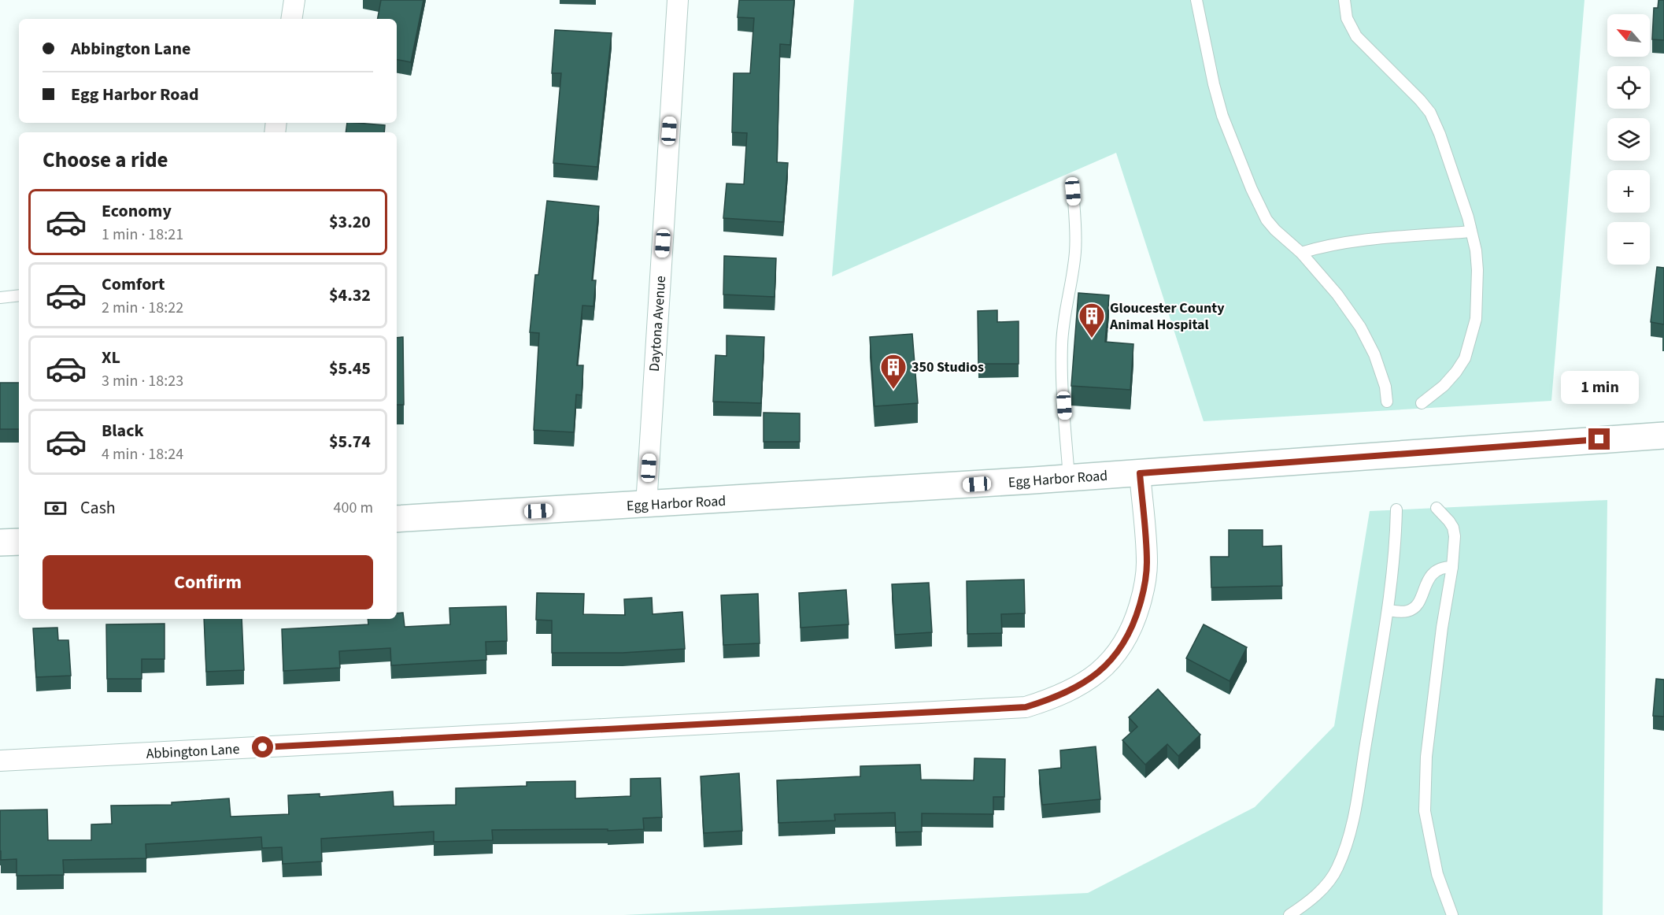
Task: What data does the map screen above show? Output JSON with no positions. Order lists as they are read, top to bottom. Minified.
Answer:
{"streets":{"main road":["Egg Harbor Road"],"street":["Daytona Avenue","Abbington Lane"]},"crossings":[["Daytona Avenue","Egg Harbor Road"],["Egg Harbor Road","Abbington Lane"]],"places":{"building":["Gloucester County Animal Hospital","350 Studios"]},"north":"top left","page":{"map_buttons":["+","−"],"banner":["Abbington Lane","Egg Harbor Road"],"heading":"Choose a ride","list":[{"name":"Economy","note":"1 min · 18:21","value":"$3.20"},{"name":"Comfort","note":"2 min · 18:22","value":"$4.32"},{"name":"XL","note":"3 min · 18:23","value":"$5.45"},{"name":"Black","note":"4 min · 18:24","value":"$5.74"}],"bubble":"1 min","pay":["Cash","400 m"],"buttons":"Confirm"}}
